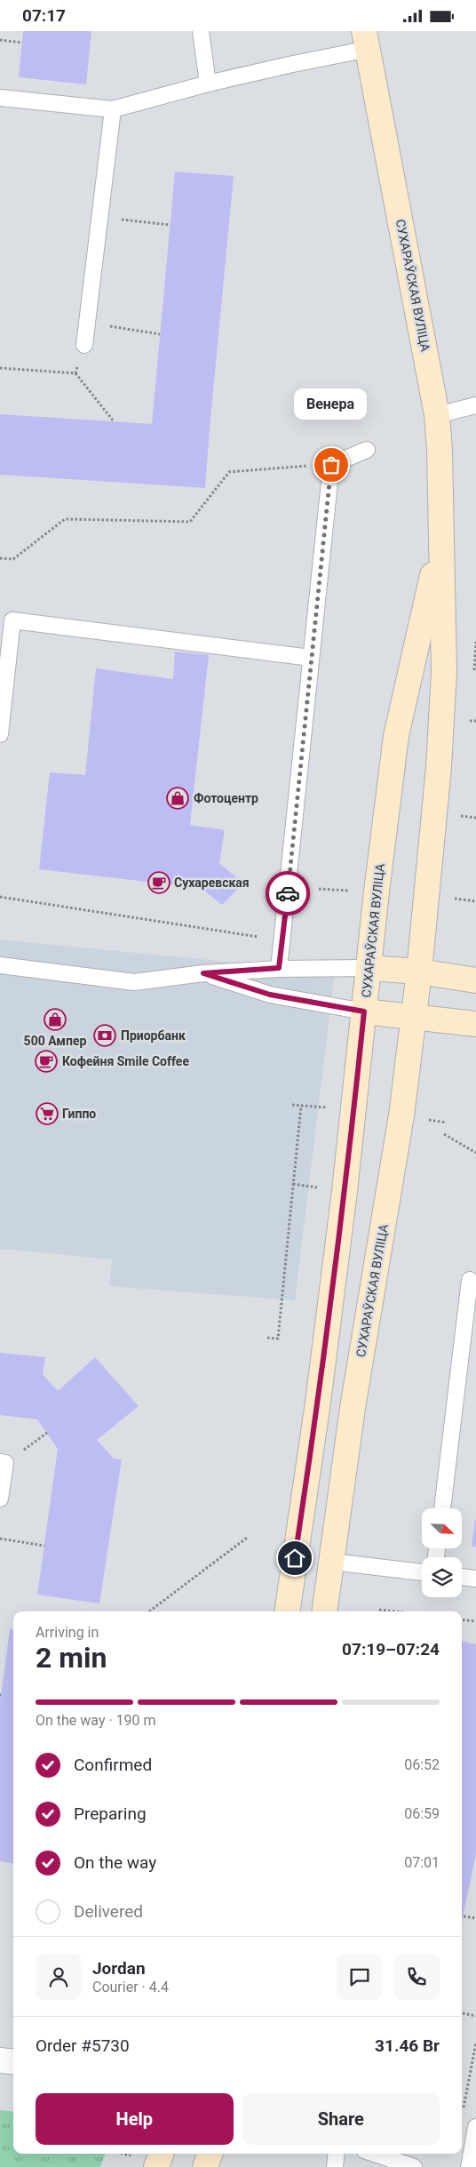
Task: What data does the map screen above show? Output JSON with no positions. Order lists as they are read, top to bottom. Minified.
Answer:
{"streets":{"main road":["СУХАРАЎСКАЯ ВУЛІЦА"]},"places":{"other":["Венера"],"shop":["Фотоцентр","500 Ампер"],"cafe":["Сухаревская","Кофейня Smile Coffee"],"bank":["Приорбанк"],"supermarket":["Гиппо"]},"north":"bottom right","page":{"status":"07:17","bubble":"Венера","heading":["2 min","Arriving in","07:19–07:24"],"panel":["Jordan","Courier · 4.4","Order #5730","31.46 Br"],"bar":"On the way · 190 m","list":[["Confirmed","06:52"],["Preparing","06:59"],["On the way","07:01"],"Delivered"],"buttons":["Help","Share"]}}
